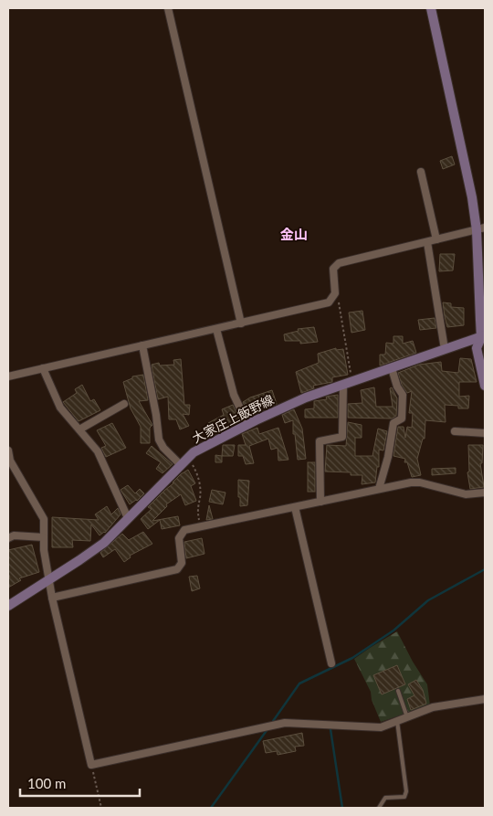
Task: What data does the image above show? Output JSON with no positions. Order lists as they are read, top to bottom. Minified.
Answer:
{"streets":{"main road":["大家庄上飯野線"]},"districts":["金山"],"scale_bar":"100 m"}
